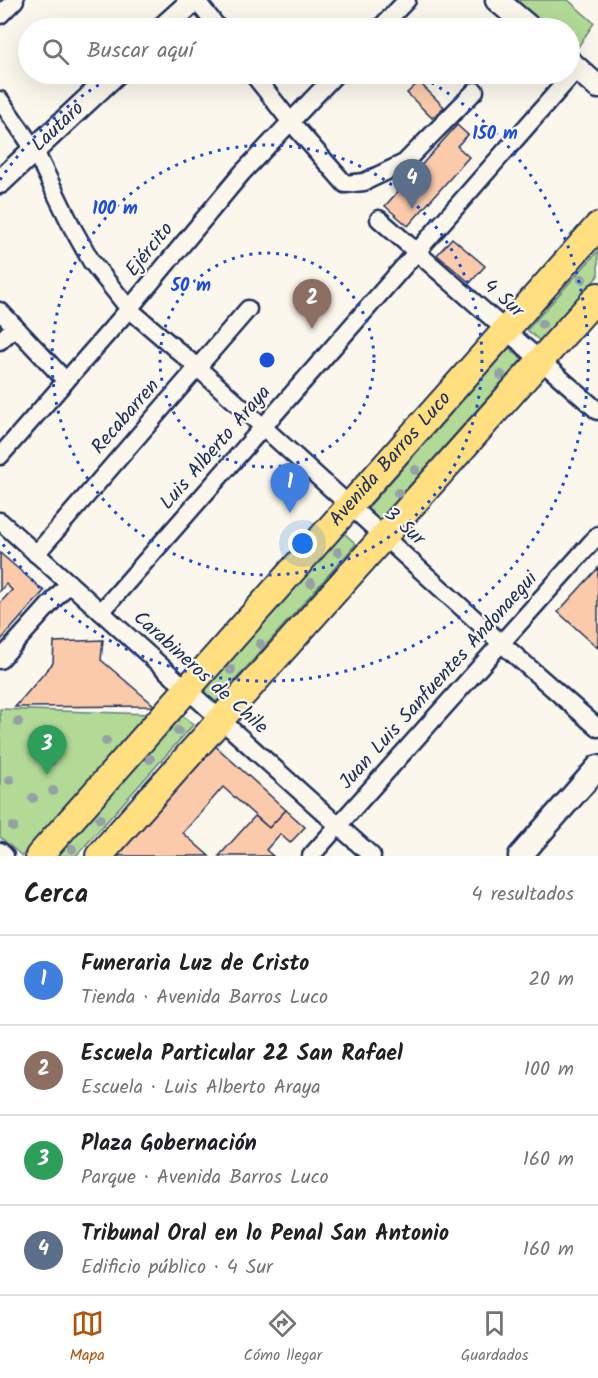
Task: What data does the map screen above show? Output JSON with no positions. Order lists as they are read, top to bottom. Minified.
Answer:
{"streets":{"main road":["Avenida Barros Luco"],"street":["Lautaro","Ejército","4 Sur","Recabarren","Luis Alberto Araya","3 Sur","Carabineros de Chile","Juan Luis Sanfuentes Andonaegui"]},"crossings":[["Lautaro","3 Sur"],["Ejército","3 Sur"],["4 Sur","Luis Alberto Araya"],["4 Sur","Avenida Barros Luco"],["Recabarren","3 Sur"],["Recabarren","Carabineros de Chile"],["Luis Alberto Araya","3 Sur"],["Luis Alberto Araya","Carabineros de Chile"],["Avenida Barros Luco","3 Sur"],["Avenida Barros Luco","Carabineros de Chile"],["3 Sur","Juan Luis Sanfuentes Andonaegui"],["Carabineros de Chile","Juan Luis Sanfuentes Andonaegui"]],"page":{"search":"Buscar aquí","pins":["4","2","1","3"],"heading":["Cerca","4 resultados"],"list":[{"mark":"1","name":"Funeraria Luz de Cristo","note":"Tienda · Avenida Barros Luco","value":"20 m"},{"mark":"2","name":"Escuela Particular 22 San Rafael","note":"Escuela · Luis Alberto Araya","value":"100 m"},{"mark":"3","name":"Plaza Gobernación","note":"Parque · Avenida Barros Luco","value":"160 m"},{"mark":"4","name":"Tribunal Oral en lo Penal San Antonio","note":"Edificio público · 4 Sur","value":"160 m"}],"nav":["Mapa","Cómo llegar","Guardados"]},"rings":["150 m","100 m","50 m"]}
